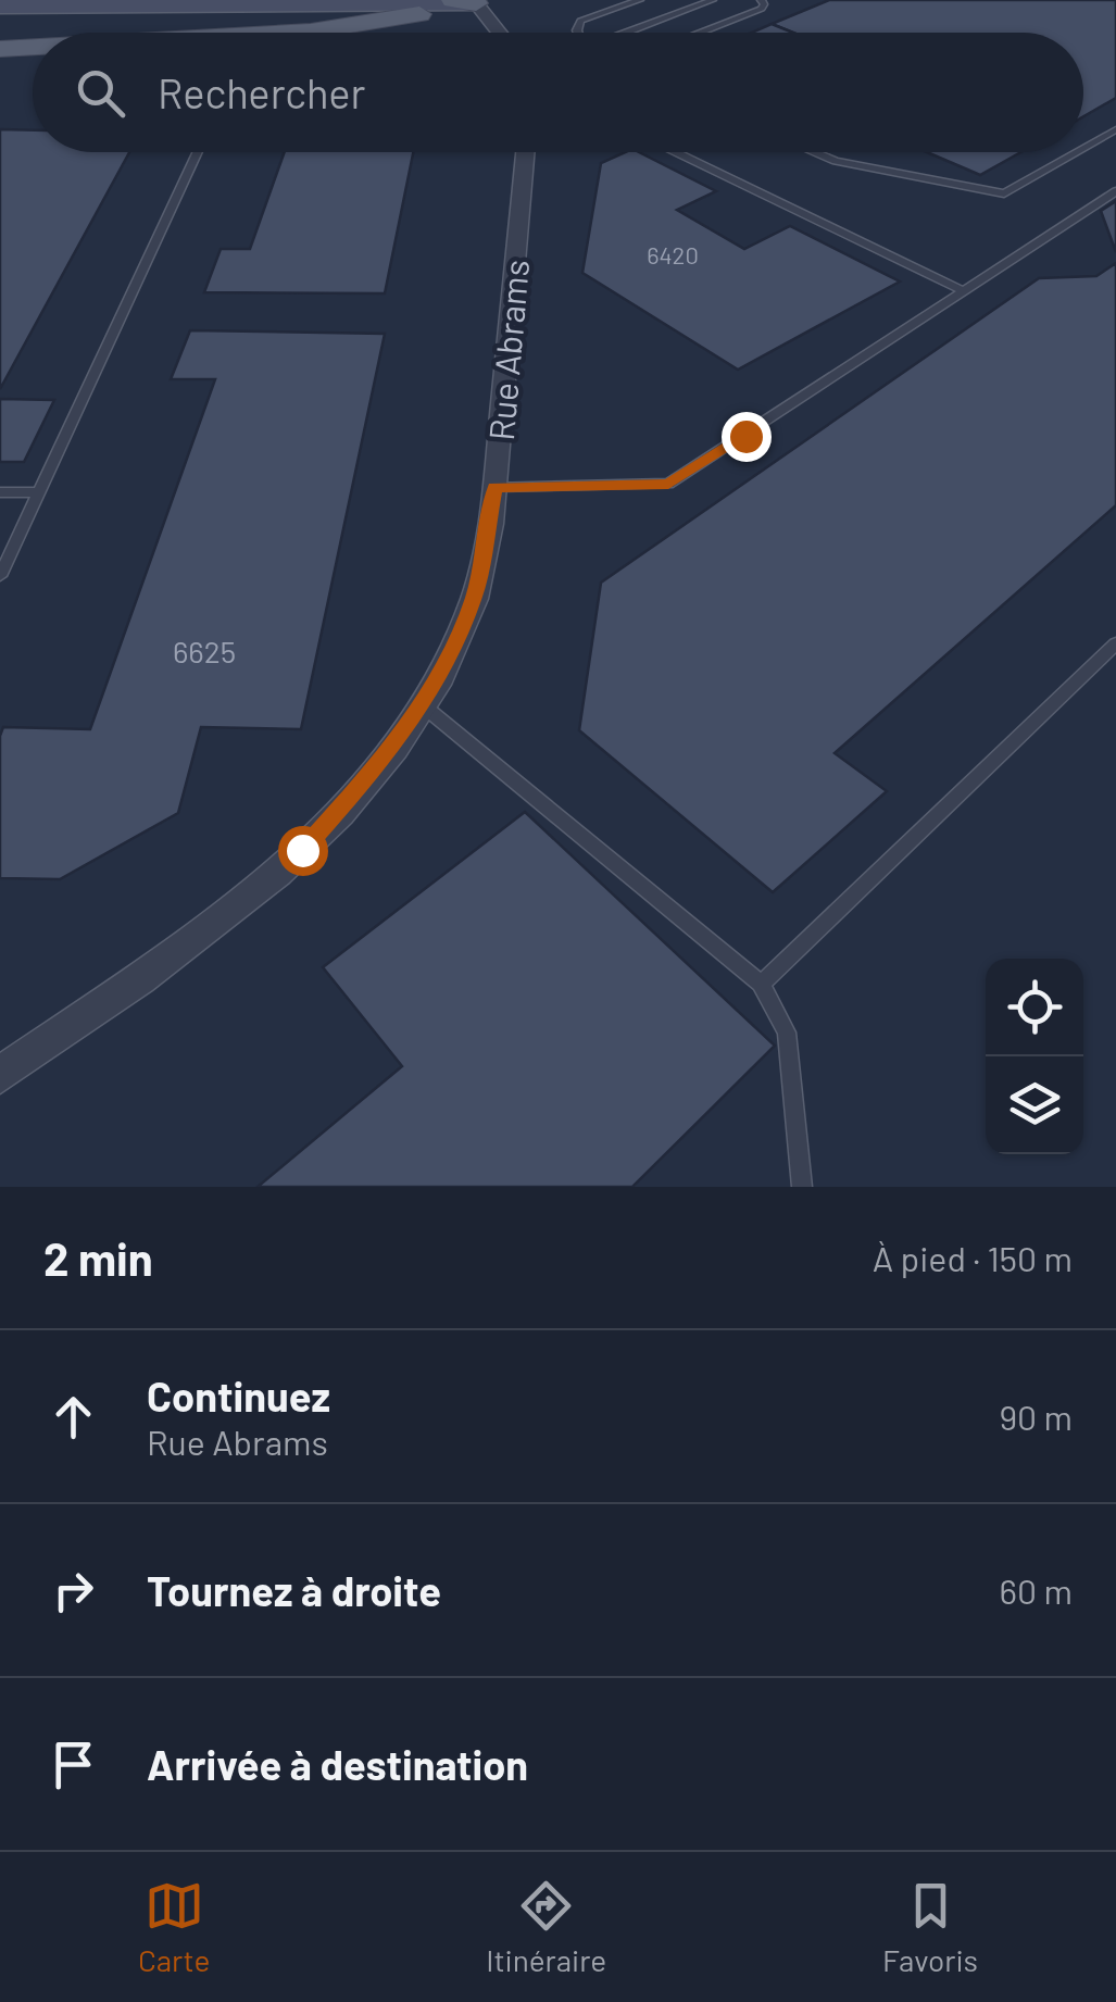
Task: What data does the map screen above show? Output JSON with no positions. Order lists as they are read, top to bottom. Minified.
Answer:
{"streets":{"street":["Rue Abrams"]},"house_numbers":["6420","6625"],"page":{"search":"Rechercher","heading":["2 min","À pied · 150 m"],"list":[["Continuez","Rue Abrams","90 m"],["Tournez à droite","60 m"],"Arrivée à destination"],"nav":["Carte","Itinéraire","Favoris"]}}
